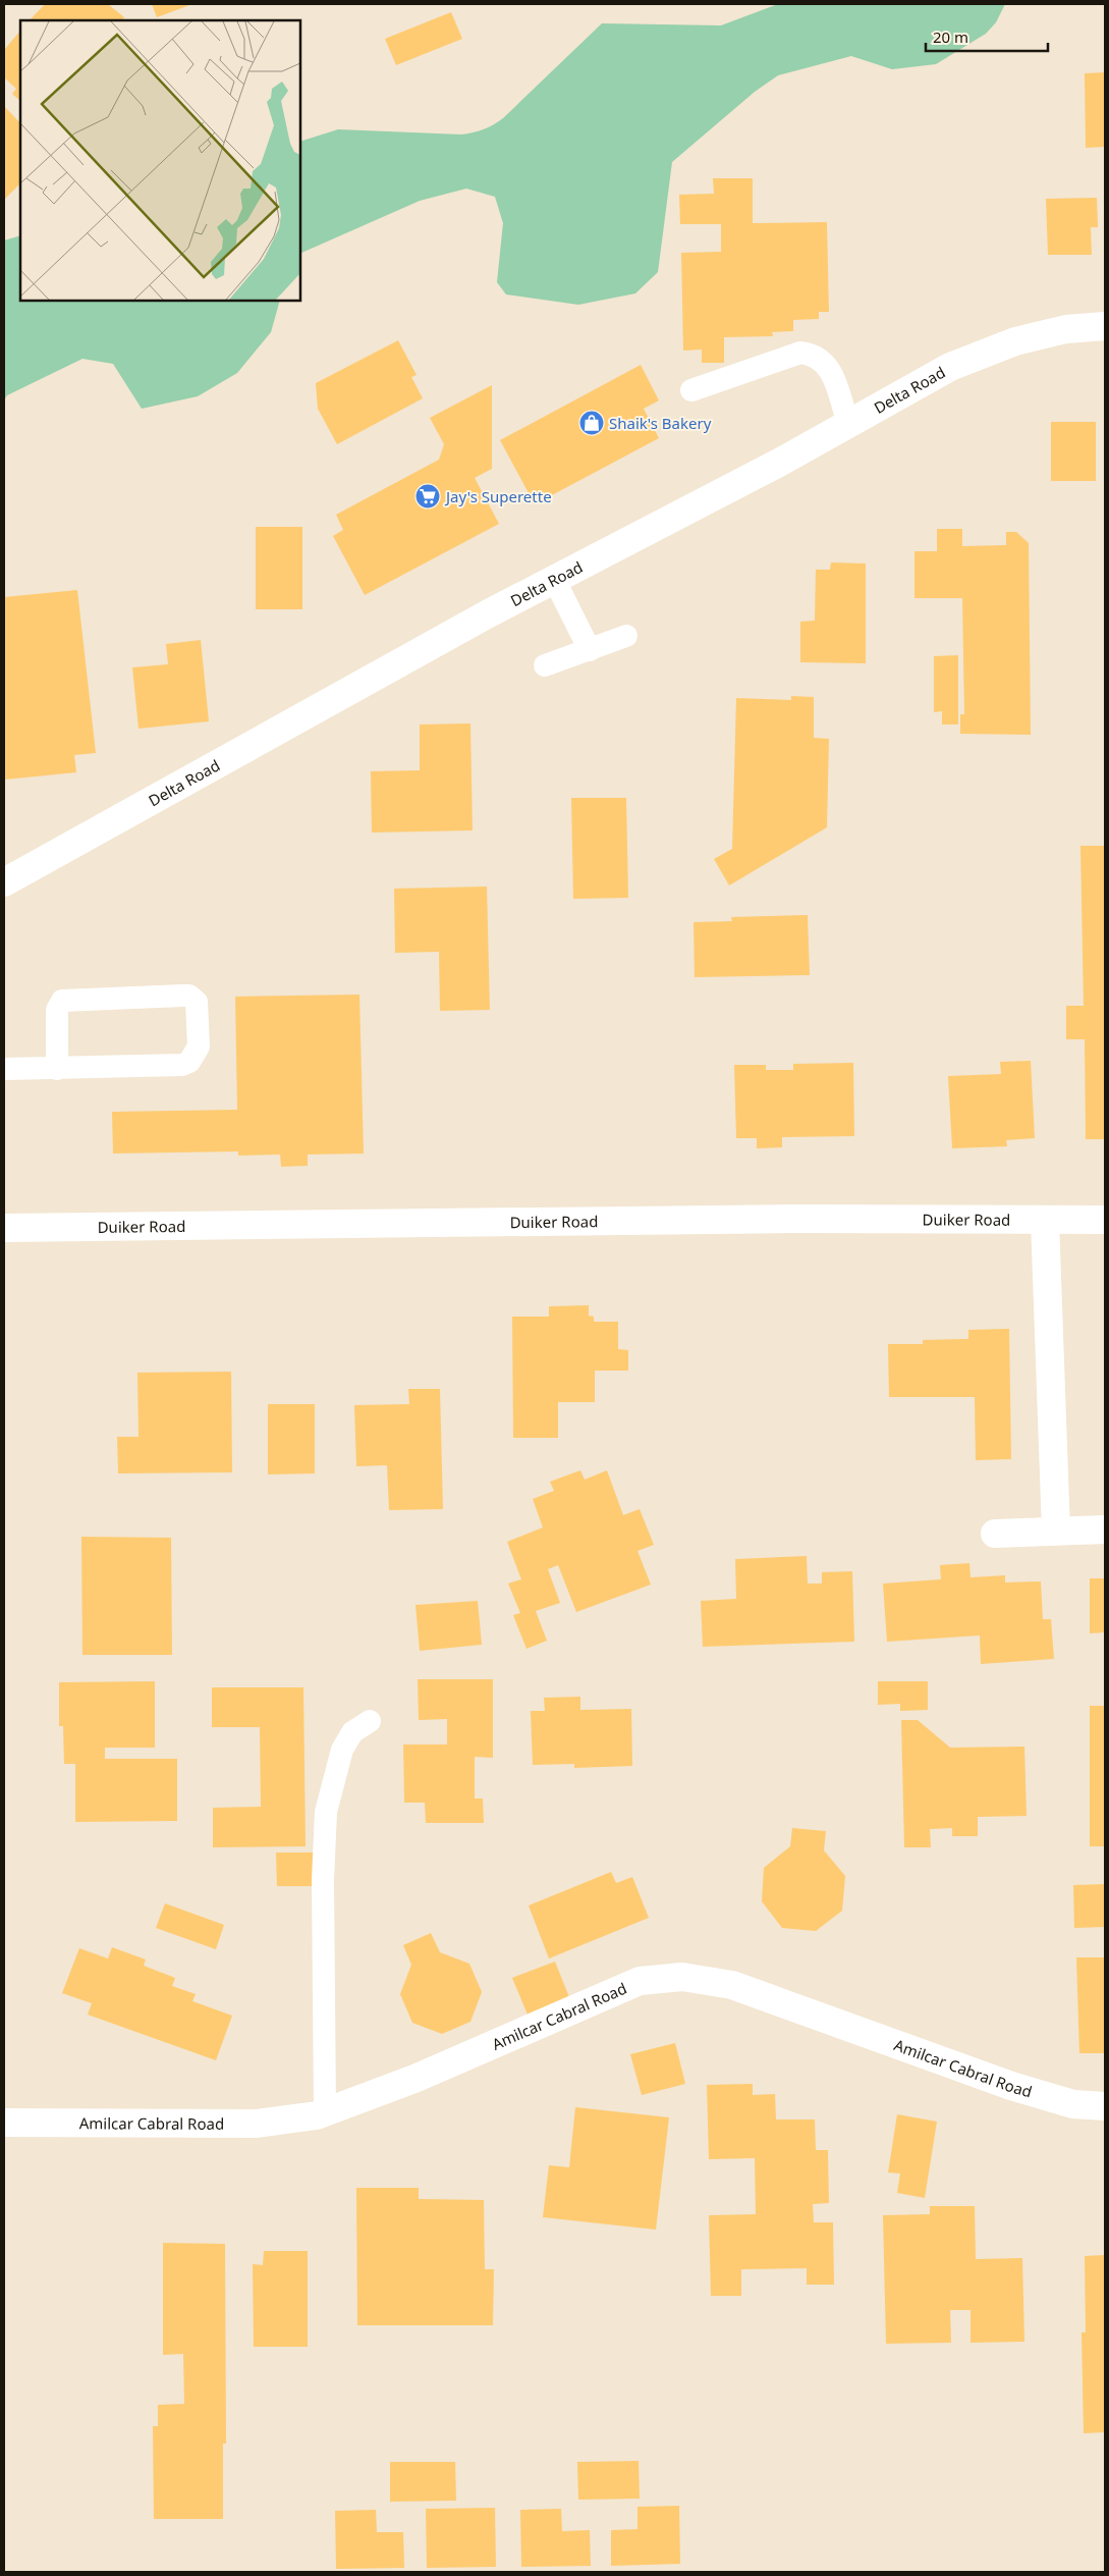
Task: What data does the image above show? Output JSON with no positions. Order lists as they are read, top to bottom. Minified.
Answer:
{"streets":{"street":["Delta Road","Duiker Road","Amilcar Cabral Road"]},"places":{"shop":["Shaik's Bakery"],"supermarket":["Jay's Superette"]},"scale_bar":"20 m"}
